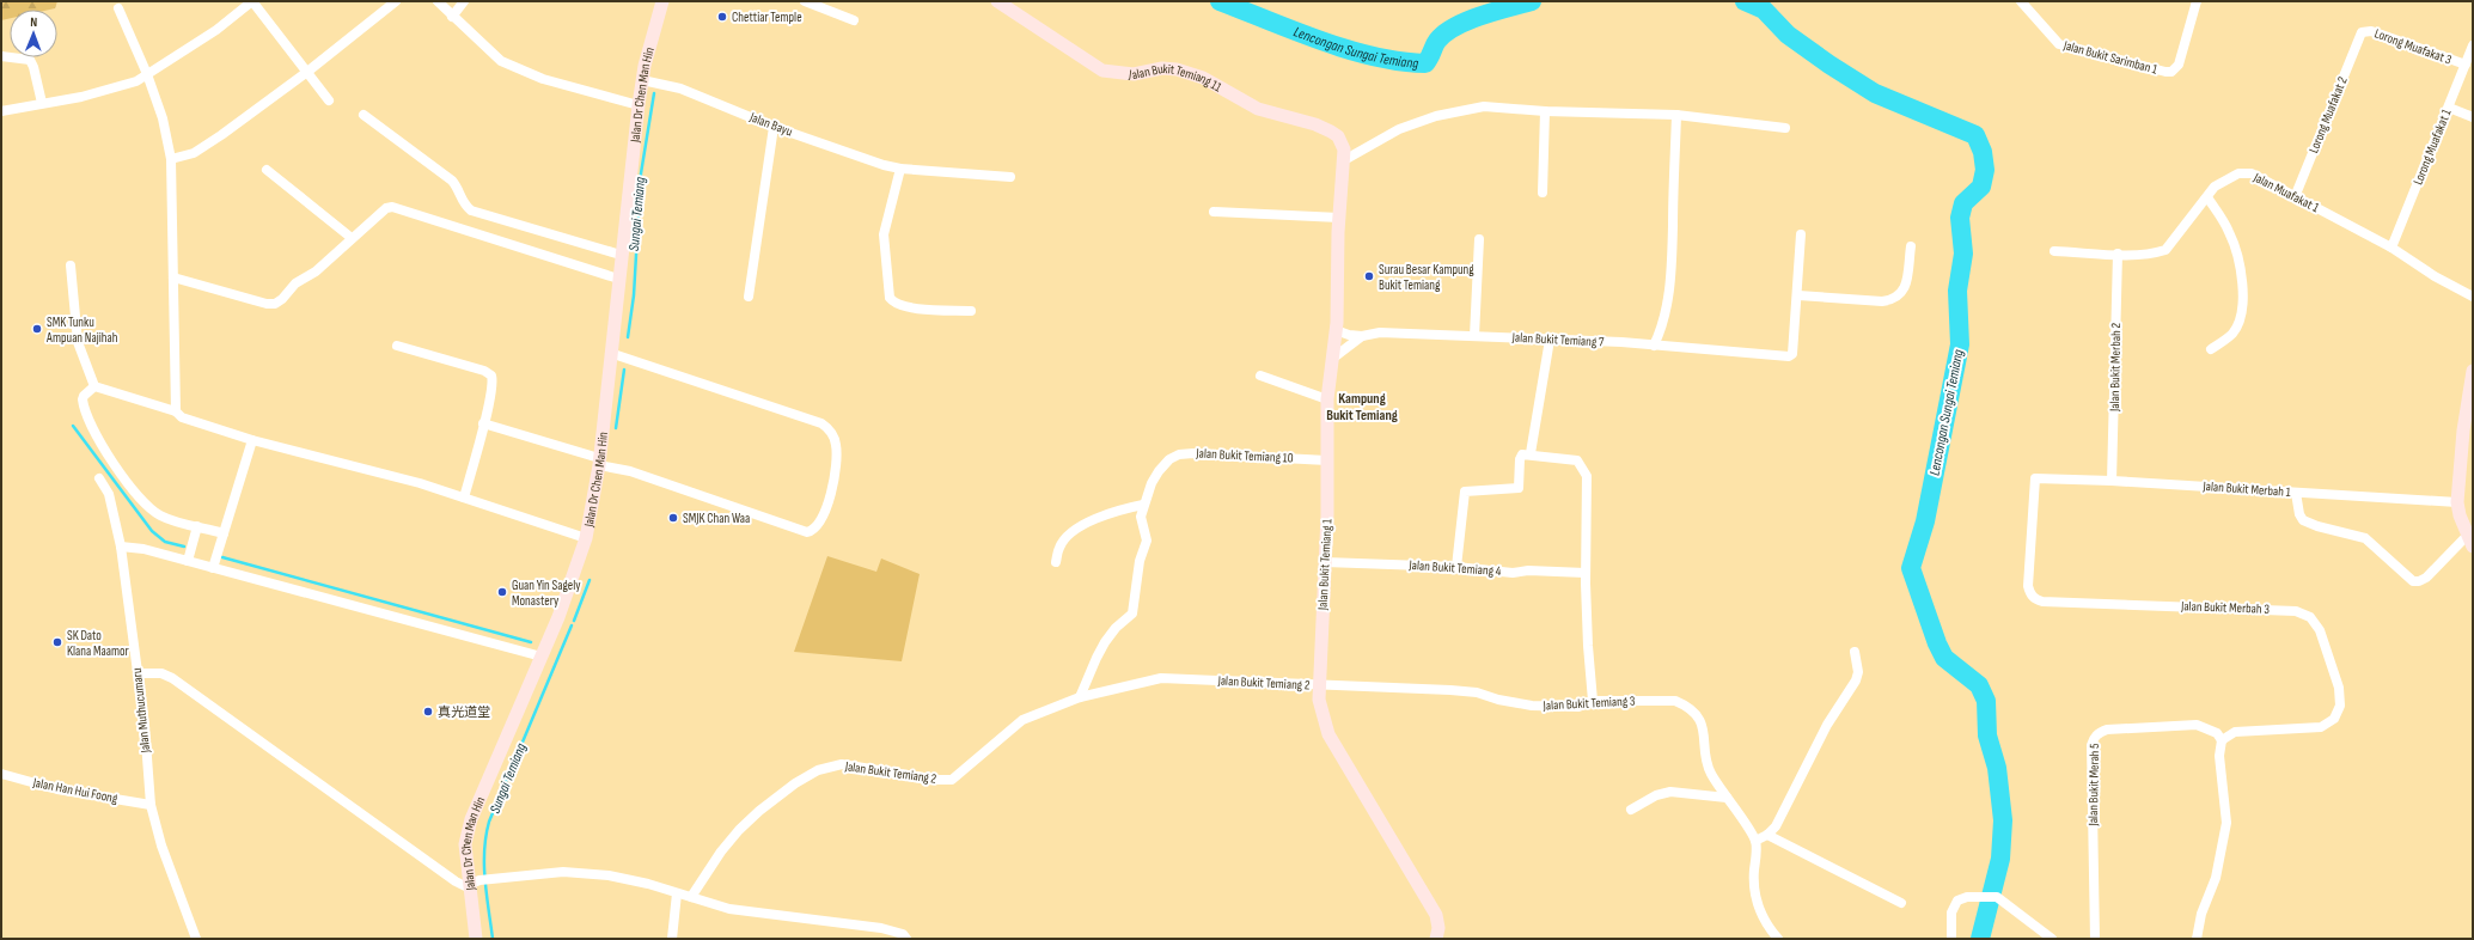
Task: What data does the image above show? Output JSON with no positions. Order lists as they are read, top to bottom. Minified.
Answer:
{"streets":{"street":["Lorong Muafakat 3","Jalan Bukit Sarimban 1","Jalan Bukit Temiang 11","Jalan Dr Chen Man Hin","Lorong Muafakat 2","Jalan Bayu","Lorong Muafakat 1","Jalan Muafakat 1","Jalan Bukit Temiang 7","Jalan Bukit Merbah 2","Jalan Bukit Temiang 10","Jalan Bukit Merbah 1","Jalan Bukit Temiang 1","Jalan Bukit Temiang 4","Jalan Bukit Merbah 3","Jalan Bukit Temiang 2","Jalan Bukit Temiang 3","Jalan Muthucumaru","Jalan Bukit Merah 5","Jalan Han Hui Foong"]},"crossings":[["Lorong Muafakat 3","Lorong Muafakat 2"],["Lorong Muafakat 3","Lorong Muafakat 1"],["Jalan Bukit Temiang 11","Jalan Bukit Temiang 1"],["Jalan Dr Chen Man Hin","Jalan Bayu"],["Lorong Muafakat 2","Jalan Muafakat 1"],["Lorong Muafakat 1","Jalan Muafakat 1"],["Jalan Muafakat 1","Jalan Bukit Merbah 2"],["Jalan Bukit Temiang 7","Jalan Bukit Temiang 1"],["Jalan Bukit Merbah 2","Jalan Bukit Merbah 1"],["Jalan Bukit Temiang 10","Jalan Bukit Temiang 1"],["Jalan Bukit Temiang 10","Jalan Bukit Temiang 2"],["Jalan Bukit Merbah 1","Jalan Bukit Merbah 3"],["Jalan Bukit Temiang 1","Jalan Bukit Temiang 4"],["Jalan Bukit Temiang 1","Jalan Bukit Temiang 2"],["Jalan Bukit Temiang 1","Jalan Bukit Temiang 3"],["Jalan Bukit Merbah 3","Jalan Bukit Merah 5"],["Jalan Bukit Temiang 2","Jalan Bukit Temiang 3"],["Jalan Muthucumaru","Jalan Han Hui Foong"]],"districts":["Kampung Bukit Temiang"],"water":["Lencongan Sungai Temiang","Sungai Temiang"],"places":["Chettiar Temple","Surau Besar Kampung Bukit Temiang","SMK Tunku Ampuan Najihah","SMJK Chan Waa","Guan Yin Sagely Monastery","SK Dato Klana Maamor","真光道堂"],"north":"top"}
